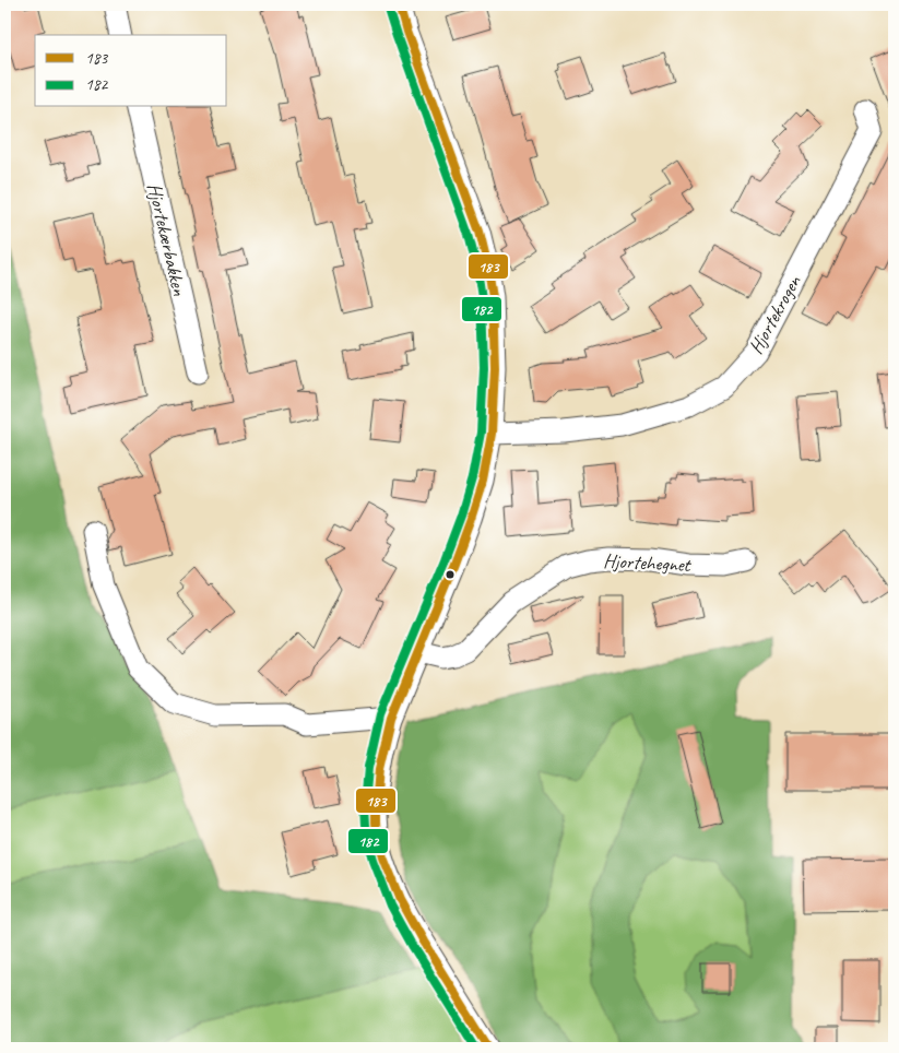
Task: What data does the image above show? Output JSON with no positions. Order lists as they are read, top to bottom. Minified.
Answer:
{"streets":{"street":["Hjortekærbakken","Hjortekrogen","Hjortehegnet"]},"lines":["transit line 183","transit line 182"],"legend":["183","182"]}
